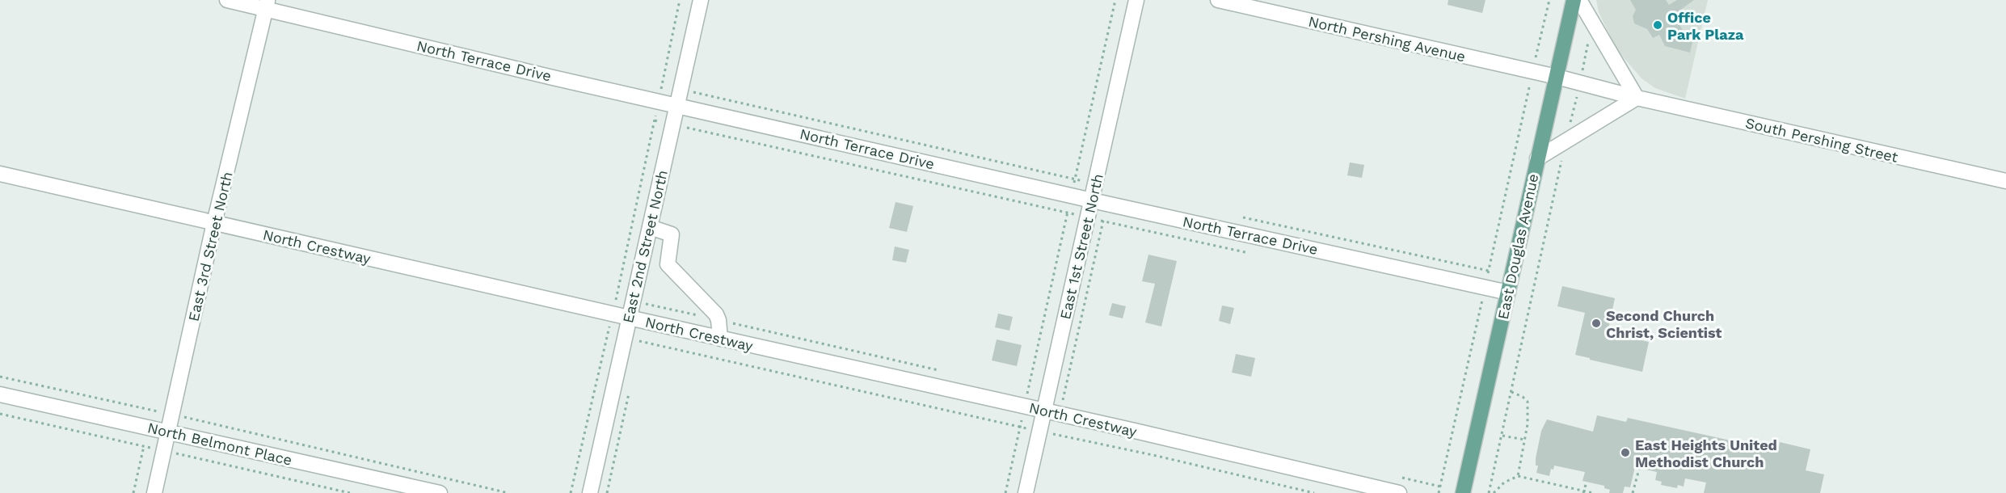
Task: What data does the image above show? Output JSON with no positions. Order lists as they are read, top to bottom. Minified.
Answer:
{"streets":{"main road":["East Douglas Avenue"],"street":["North Pershing Avenue","North Terrace Drive","South Pershing Street","East 3rd Street North","North Crestway","East 2nd Street North","East 1st Street North","North Belmont Place"]},"crossings":[["North Pershing Avenue","South Pershing Street"],["North Pershing Avenue","East Douglas Avenue"],["North Terrace Drive","East 3rd Street North"],["North Terrace Drive","East 2nd Street North"],["North Terrace Drive","East 1st Street North"],["North Terrace Drive","East Douglas Avenue"],["South Pershing Street","East Douglas Avenue"],["East 3rd Street North","North Crestway"],["East 3rd Street North","North Belmont Place"],["North Crestway","East 2nd Street North"],["North Crestway","East 1st Street North"]],"places":["Office Park Plaza","Second Church Christ, Scientist","East Heights United Methodist Church"]}
